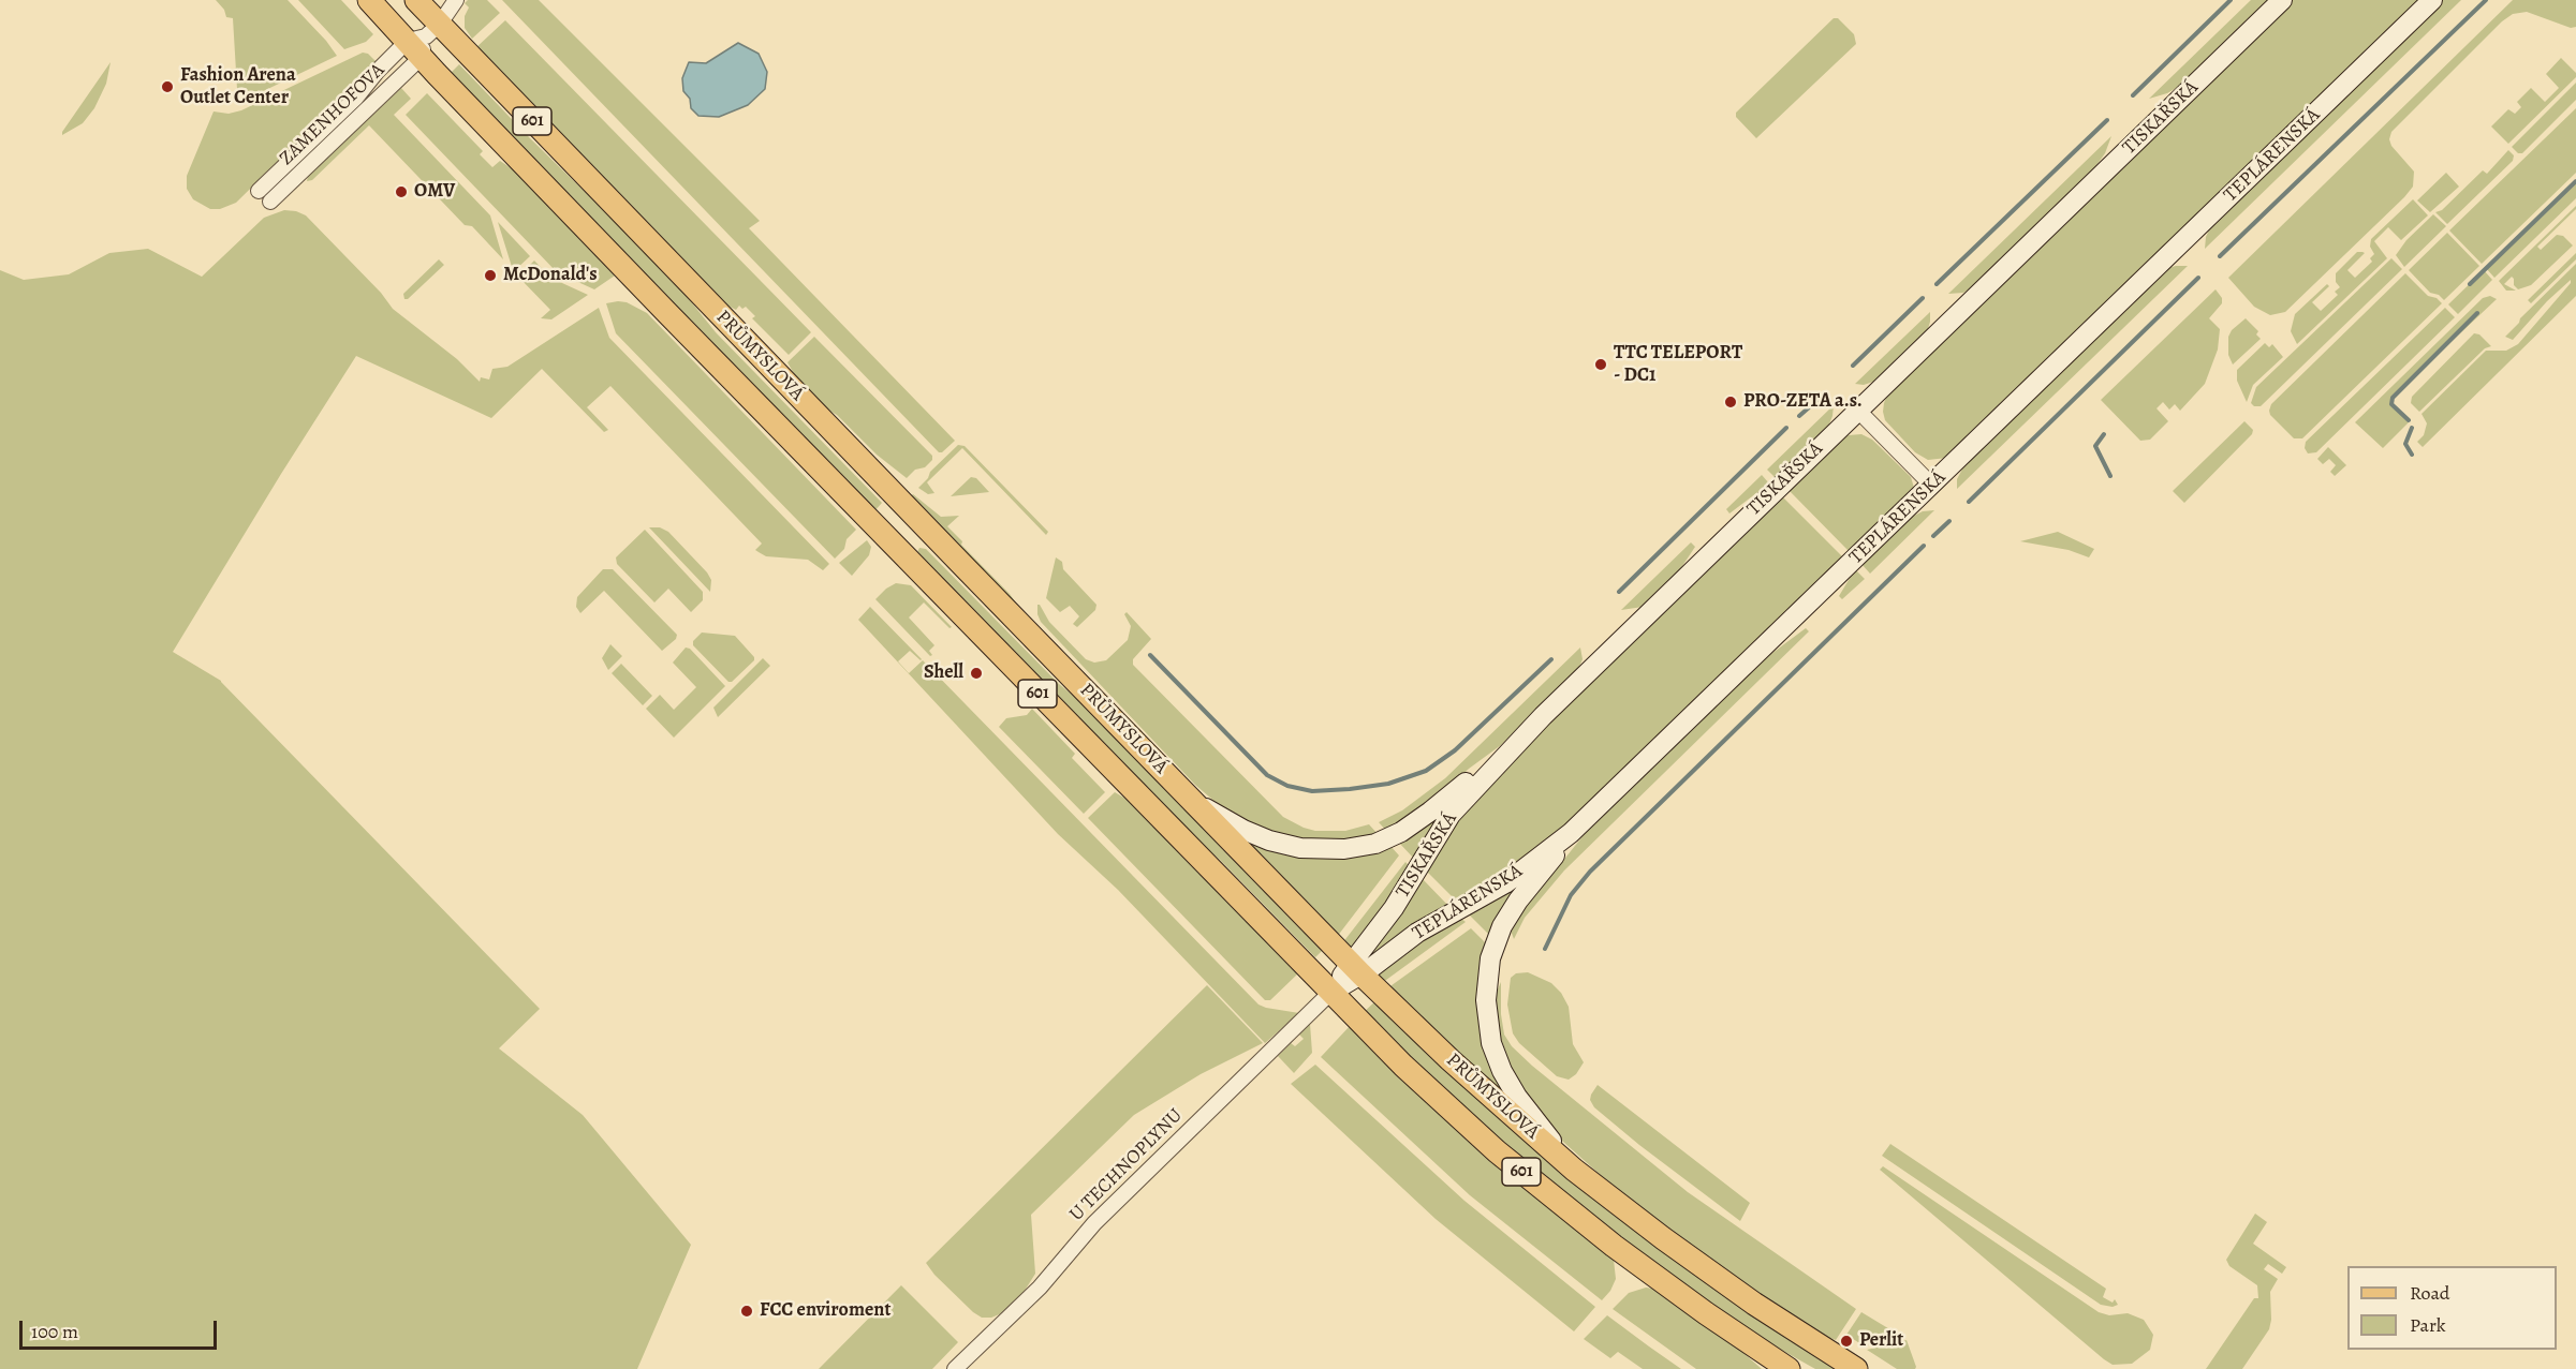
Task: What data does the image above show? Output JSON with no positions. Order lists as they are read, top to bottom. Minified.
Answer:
{"streets":{"main road":["601","PRŮMYSLOVÁ"],"street":["ZAMENHOFOVA","TISKAŘSKÁ","TEPLÁRENSKÁ","U TECHNOPLYNU"]},"crossings":[["ZAMENHOFOVA","PRŮMYSLOVÁ"],["TISKAŘSKÁ","TEPLÁRENSKÁ"],["TISKAŘSKÁ","PRŮMYSLOVÁ"],["TEPLÁRENSKÁ","PRŮMYSLOVÁ"],["TEPLÁRENSKÁ","U TECHNOPLYNU"],["PRŮMYSLOVÁ","U TECHNOPLYNU"]],"places":["Fashion Arena Outlet Center","OMV","McDonald's","TTC TELEPORT - DC1","PRO-ZETA a.s.","Shell","FCC enviroment","Perlit"],"legend":["Road","Park"],"scale_bar":"100 m"}
